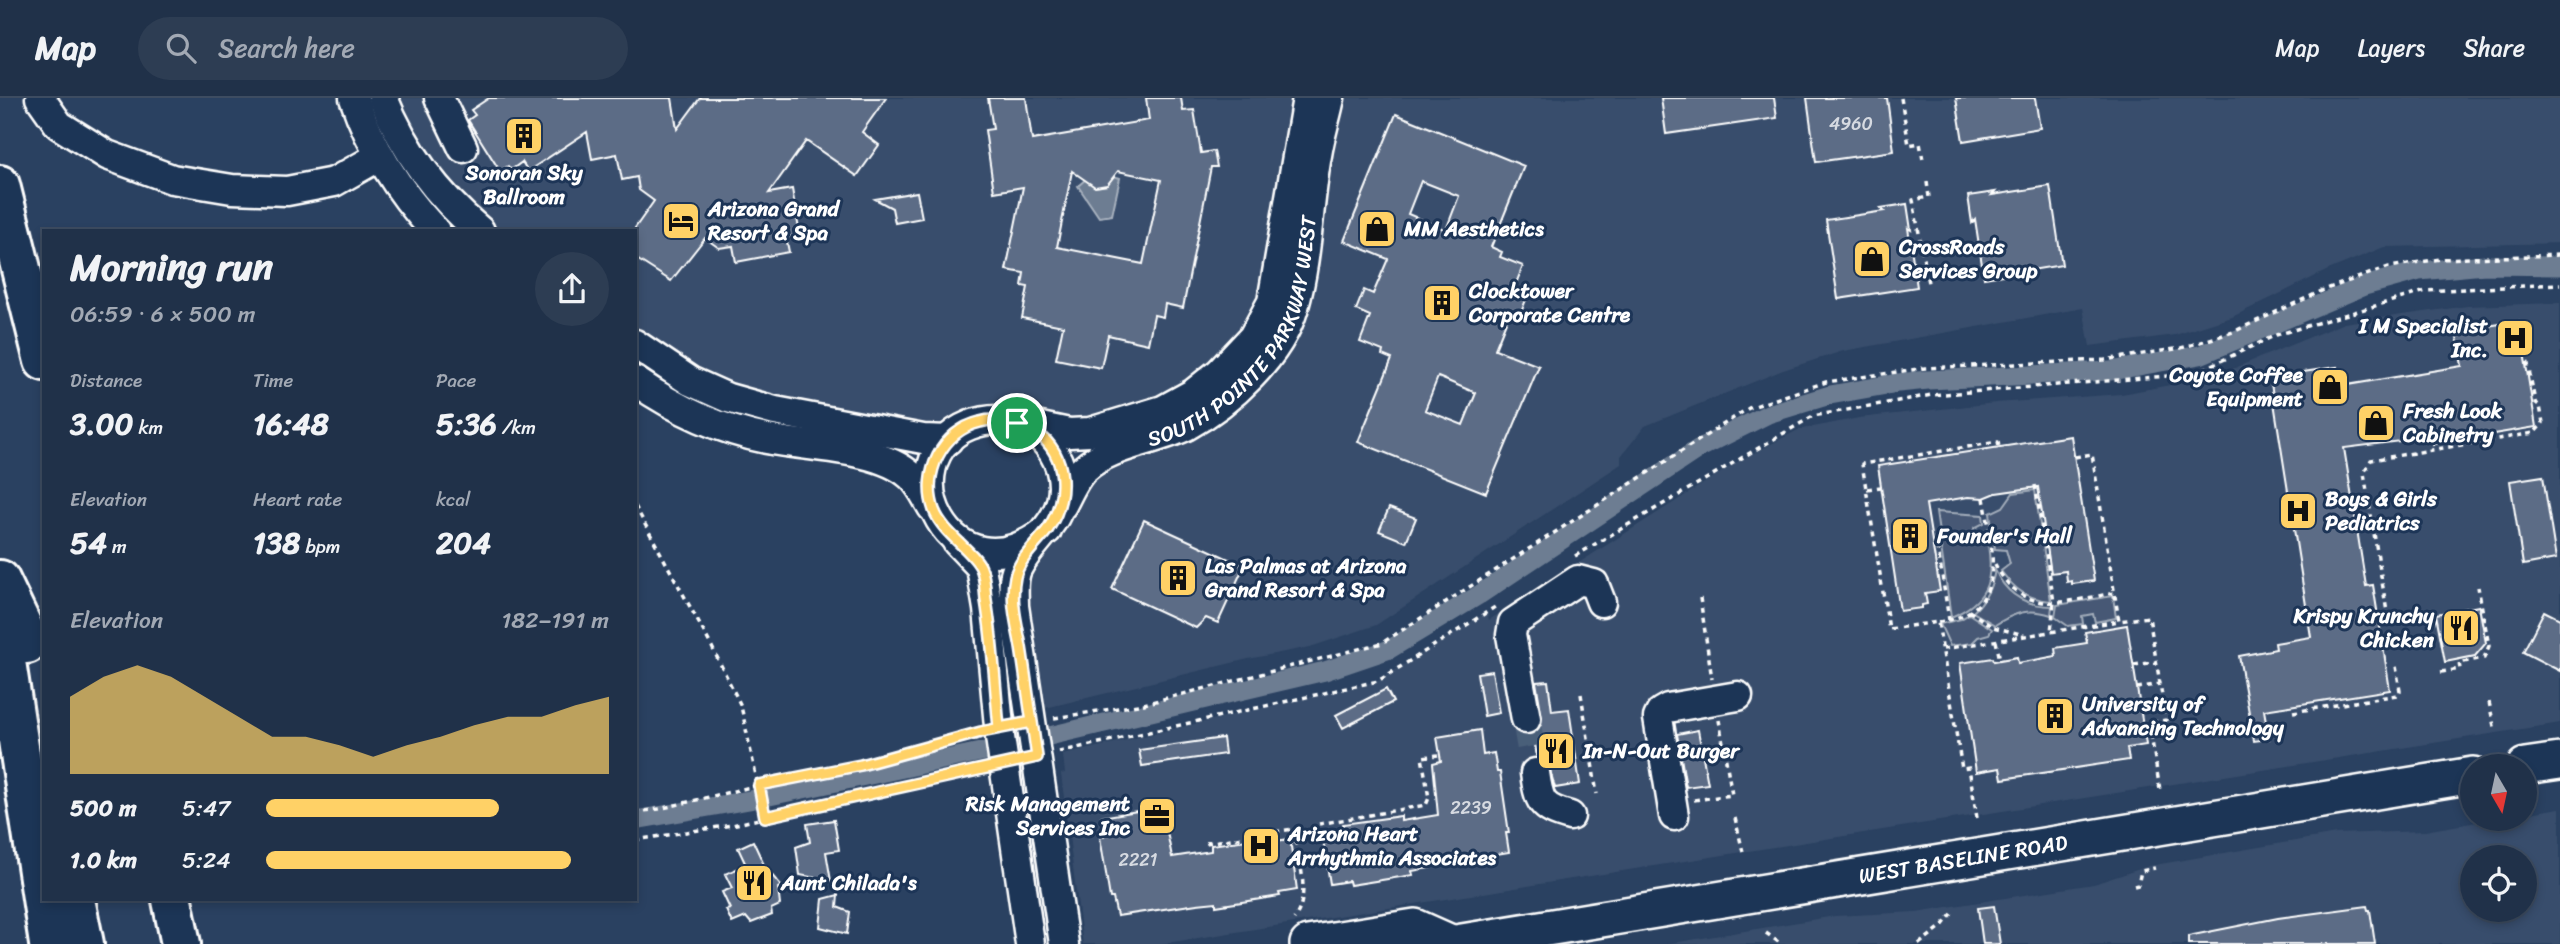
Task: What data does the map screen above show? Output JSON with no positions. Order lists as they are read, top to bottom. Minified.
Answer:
{"streets":{"main road":["WEST BASELINE ROAD"],"street":["SOUTH POINTE PARKWAY WEST"]},"places":{"building":["Sonoran Sky Ballroom","Clocktower Corporate Centre","Founder's Hall","Las Palmas at Arizona Grand Resort & Spa","University of Advancing Technology"],"hotel":["Arizona Grand Resort & Spa"],"shop":["MM Aesthetics","CrossRoads Services Group","Coyote Coffee Equipment","Fresh Look Cabinetry"],"hospital":["I M Specialist Inc.","Boys & Girls Pediatrics","Arizona Heart Arrhythmia Associates"],"restaurant":["Krispy Krunchy Chicken","In-N-Out Burger","Aunt Chilada's"],"office":["Risk Management Services Inc"]},"house_numbers":["4960","2239","2221"],"north":"bottom","page":{"header":"Map","search":"Search here","nav":["Map","Layers","Share"],"heading":["Morning run","06:59 · 6 × 500 m"],"stats":[["Distance","3.00 km"],["Time","16:48"],["Pace","5:36 /km"],["Elevation","54 m"],["Heart rate","138 bpm"],["kcal","204"]],"chart":["Elevation","182–191 m"],"list":[{"name":"500 m","note":"5:47"},{"name":"1.0 km","note":"5:24"}]}}
